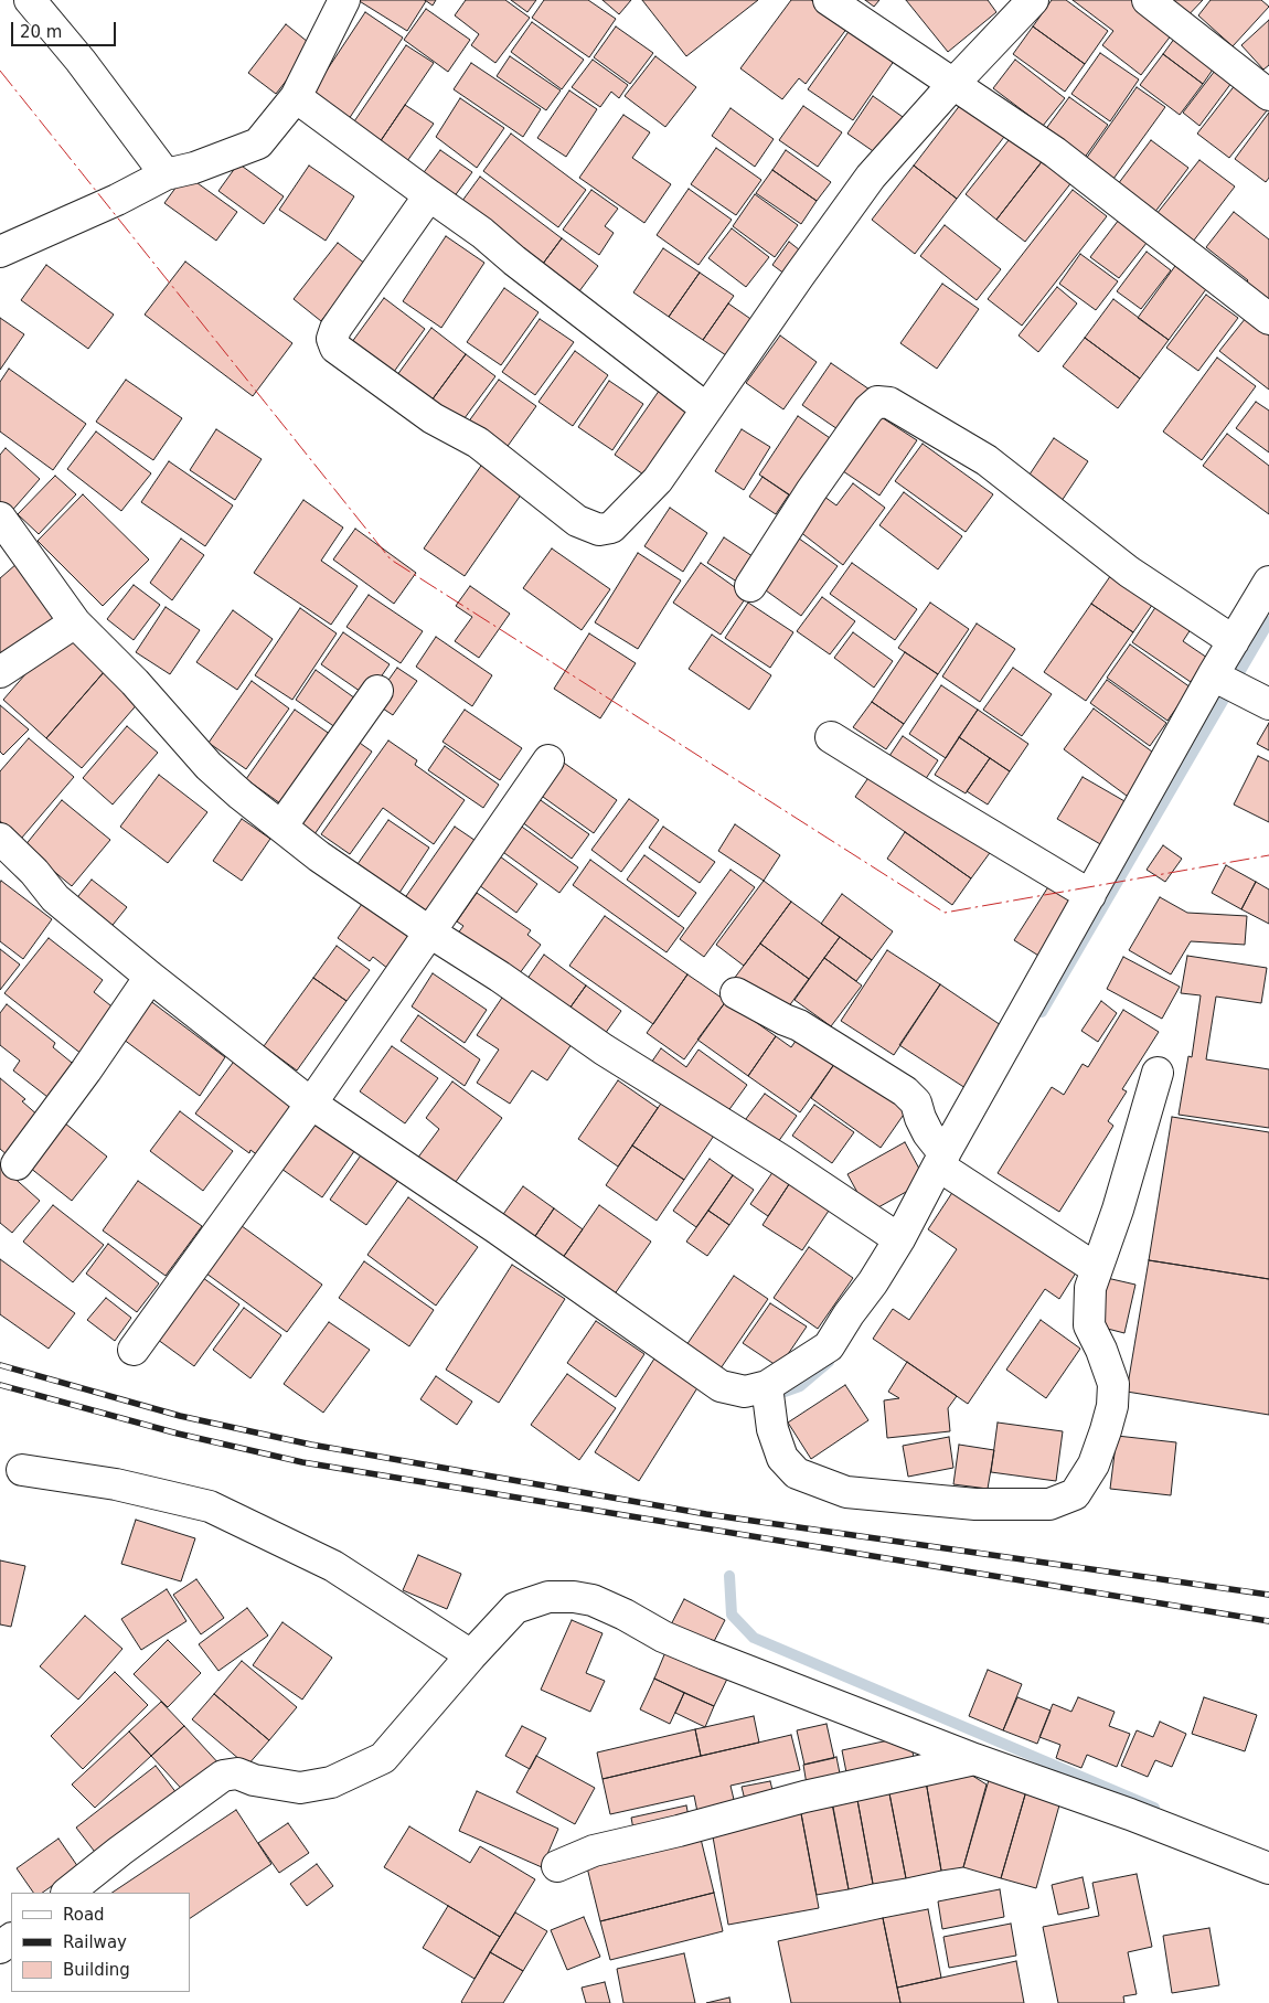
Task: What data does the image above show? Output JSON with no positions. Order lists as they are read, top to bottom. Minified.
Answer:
{"legend":["Road","Railway","Building"],"scale_bar":"20 m"}
